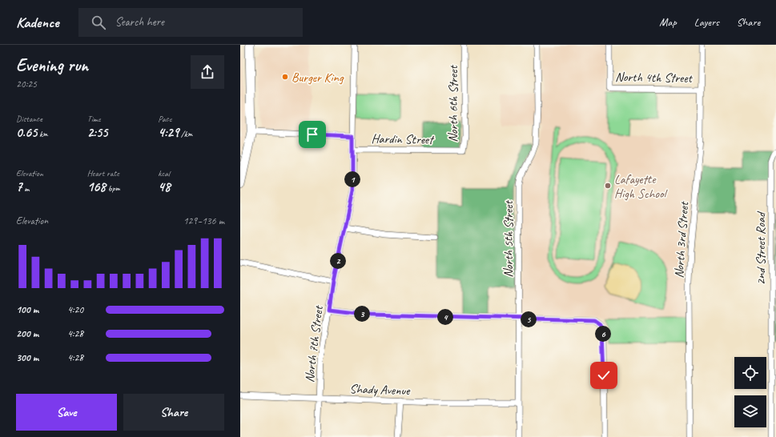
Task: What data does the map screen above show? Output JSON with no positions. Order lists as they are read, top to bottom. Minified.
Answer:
{"streets":{"street":["North 4th Street","North 6th Street","Hardin Street","North 5th Street","North 3rd Street","2nd Street Road","North 7th Street","Shady Avenue"]},"crossings":[["North 4th Street","North 3rd Street"],["North 6th Street","Hardin Street"],["Hardin Street","North 7th Street"],["North 5th Street","Shady Avenue"],["North 7th Street","Shady Avenue"]],"places":["Burger King","Lafayette High School"],"page":{"header":"Kadence","search":"Search here","nav":["Map","Layers","Share"],"heading":["Evening run","20:25"],"stats":[["Distance","0.65 km"],["Time","2:55"],["Pace","4:29 /km"],["Elevation","7 m"],["Heart rate","168 bpm"],["kcal","48"]],"pins":["1","2","3","4","5","6"],"chart":["Elevation","129–136 m"],"list":[{"name":"100 m","note":"4:20"},{"name":"200 m","note":"4:28"},{"name":"300 m","note":"4:28"}],"buttons":["Save","Share"]}}
